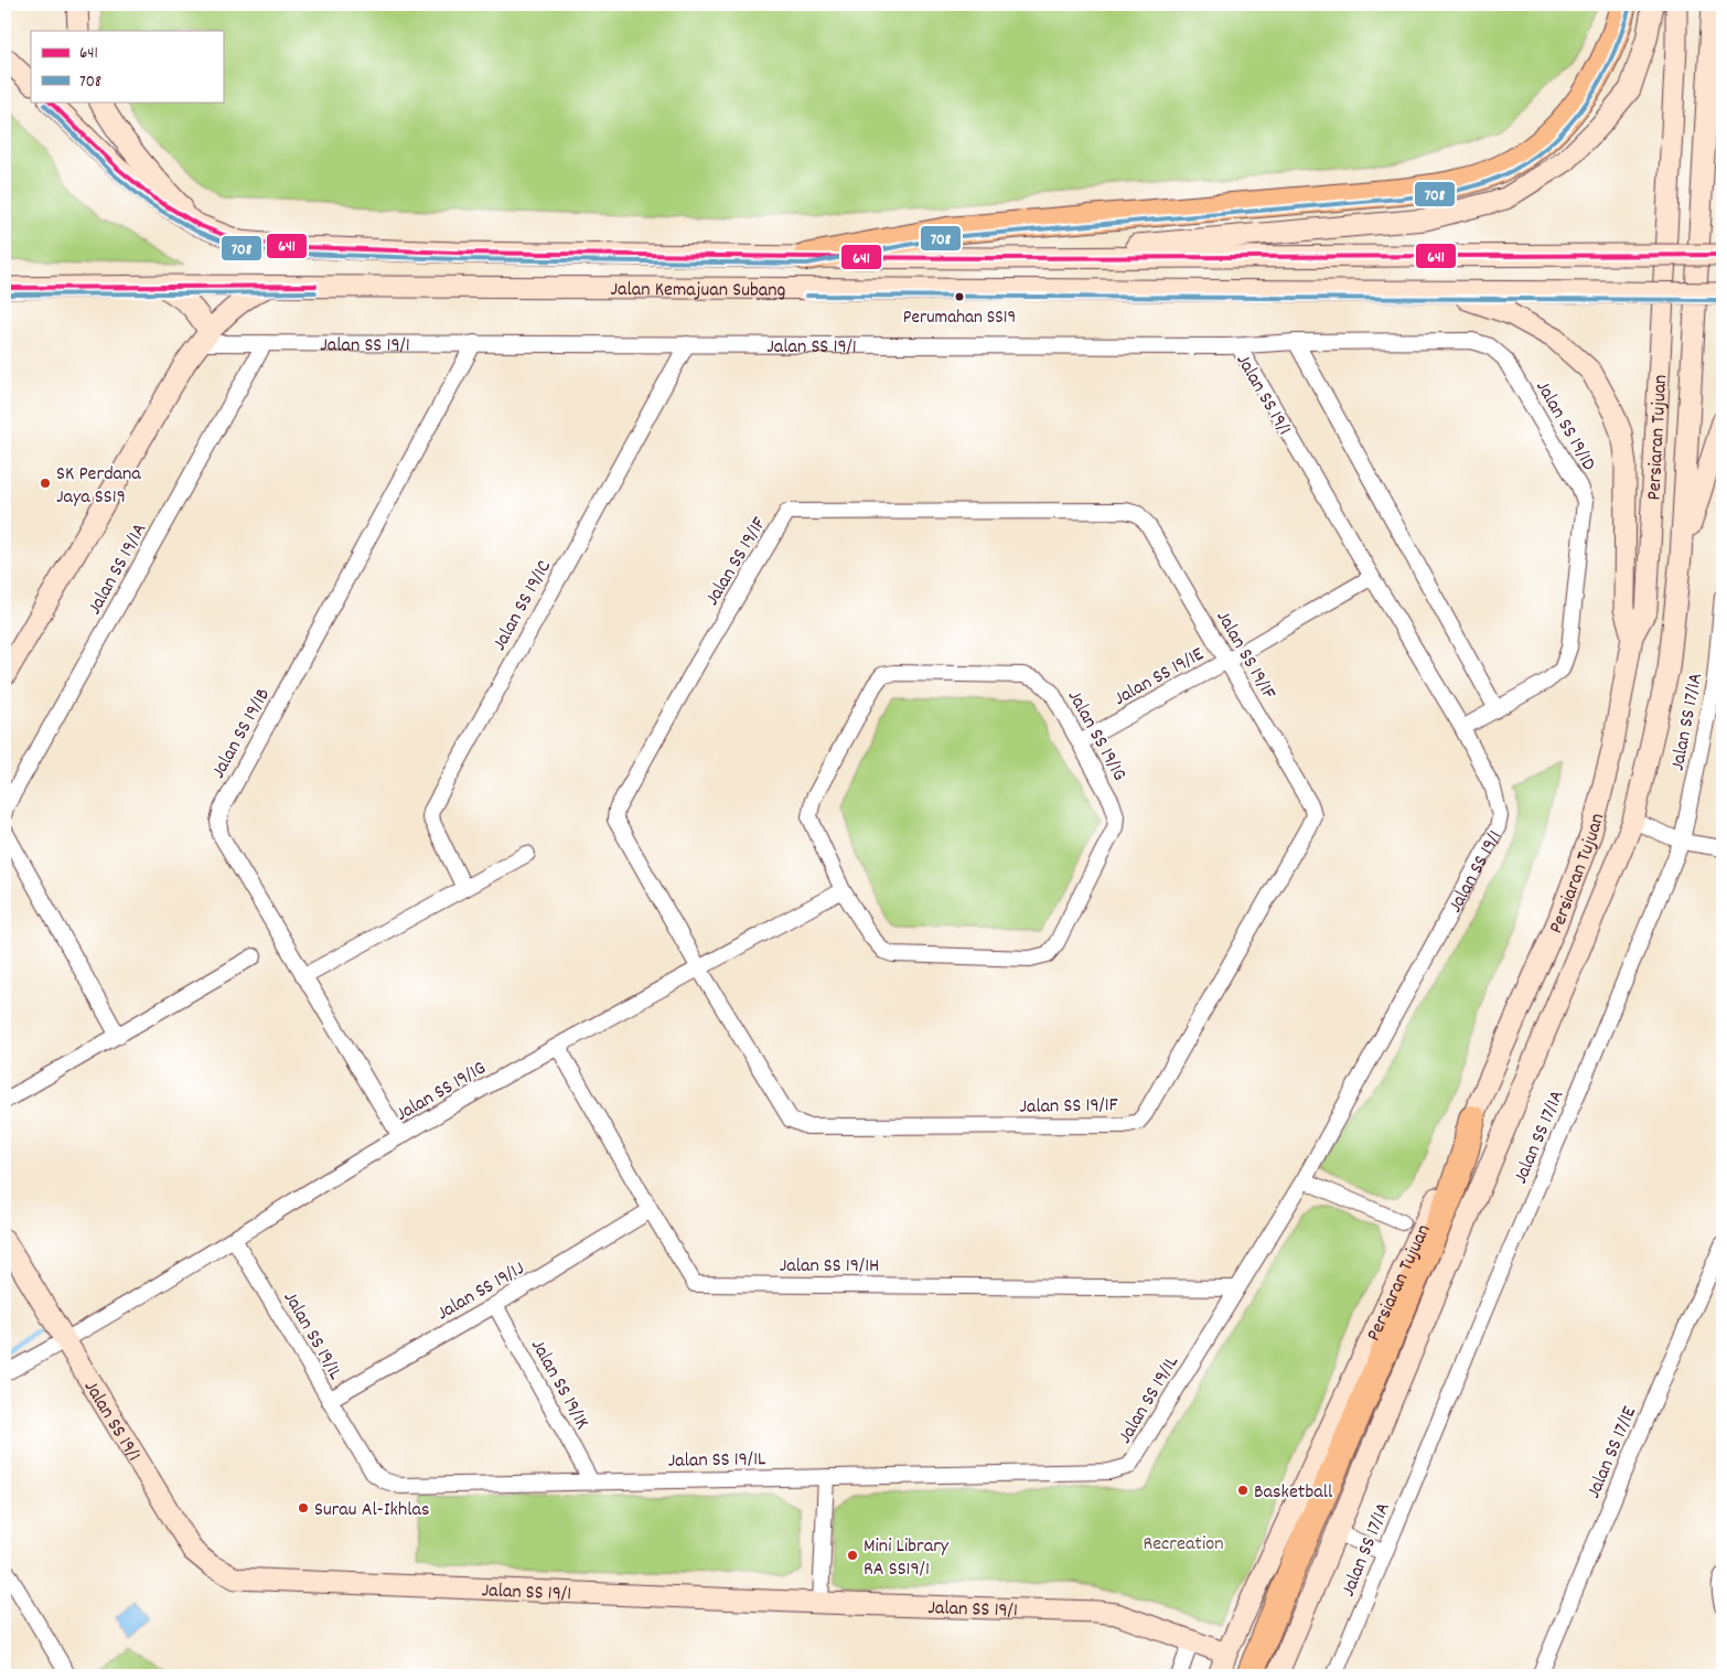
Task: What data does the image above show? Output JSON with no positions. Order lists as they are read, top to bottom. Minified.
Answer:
{"streets":{"main road":["Jalan Kemajuan Subang","Jalan SS 19/1","Persiaran Tujuan"],"street":["Jalan SS 19/1D","Jalan SS 19/1F","Jalan SS 19/1A","Jalan SS 19/1C","Jalan SS 19/1E","Jalan SS 17/1A","Jalan SS 19/1B","Jalan SS 19/1G","Jalan SS 19/1H","Jalan SS 19/1J","Jalan SS 19/1L","Jalan SS 19/1K","Jalan SS 17/1E"]},"crossings":[["Jalan SS 19/1","Jalan SS 19/1D"],["Jalan SS 19/1","Persiaran Tujuan"],["Jalan SS 19/1","Jalan SS 19/1A"],["Jalan SS 19/1","Jalan SS 19/1C"],["Jalan SS 19/1","Jalan SS 19/1E"],["Jalan SS 19/1","Jalan SS 19/1B"],["Jalan SS 19/1","Jalan SS 19/1G"],["Jalan SS 19/1","Jalan SS 19/1H"],["Jalan SS 19/1","Jalan SS 19/1L"],["Jalan SS 19/1F","Jalan SS 19/1E"],["Jalan SS 19/1F","Jalan SS 19/1G"],["Jalan SS 19/1E","Jalan SS 19/1G"],["Jalan SS 19/1B","Jalan SS 19/1G"],["Jalan SS 19/1G","Jalan SS 19/1H"],["Jalan SS 19/1G","Jalan SS 19/1L"],["Jalan SS 19/1H","Jalan SS 19/1J"],["Jalan SS 19/1H","Jalan SS 19/1L"],["Jalan SS 19/1J","Jalan SS 19/1L"],["Jalan SS 19/1J","Jalan SS 19/1K"],["Jalan SS 19/1L","Jalan SS 19/1K"]],"parks":["Recreation"],"places":["Perumahan SS19","SK Perdana Jaya SS19","Basketball","Surau Al-Ikhlas","Mini Library RA SS19/1"],"lines":["transit line 708","transit line 641"],"legend":["641","708"]}
